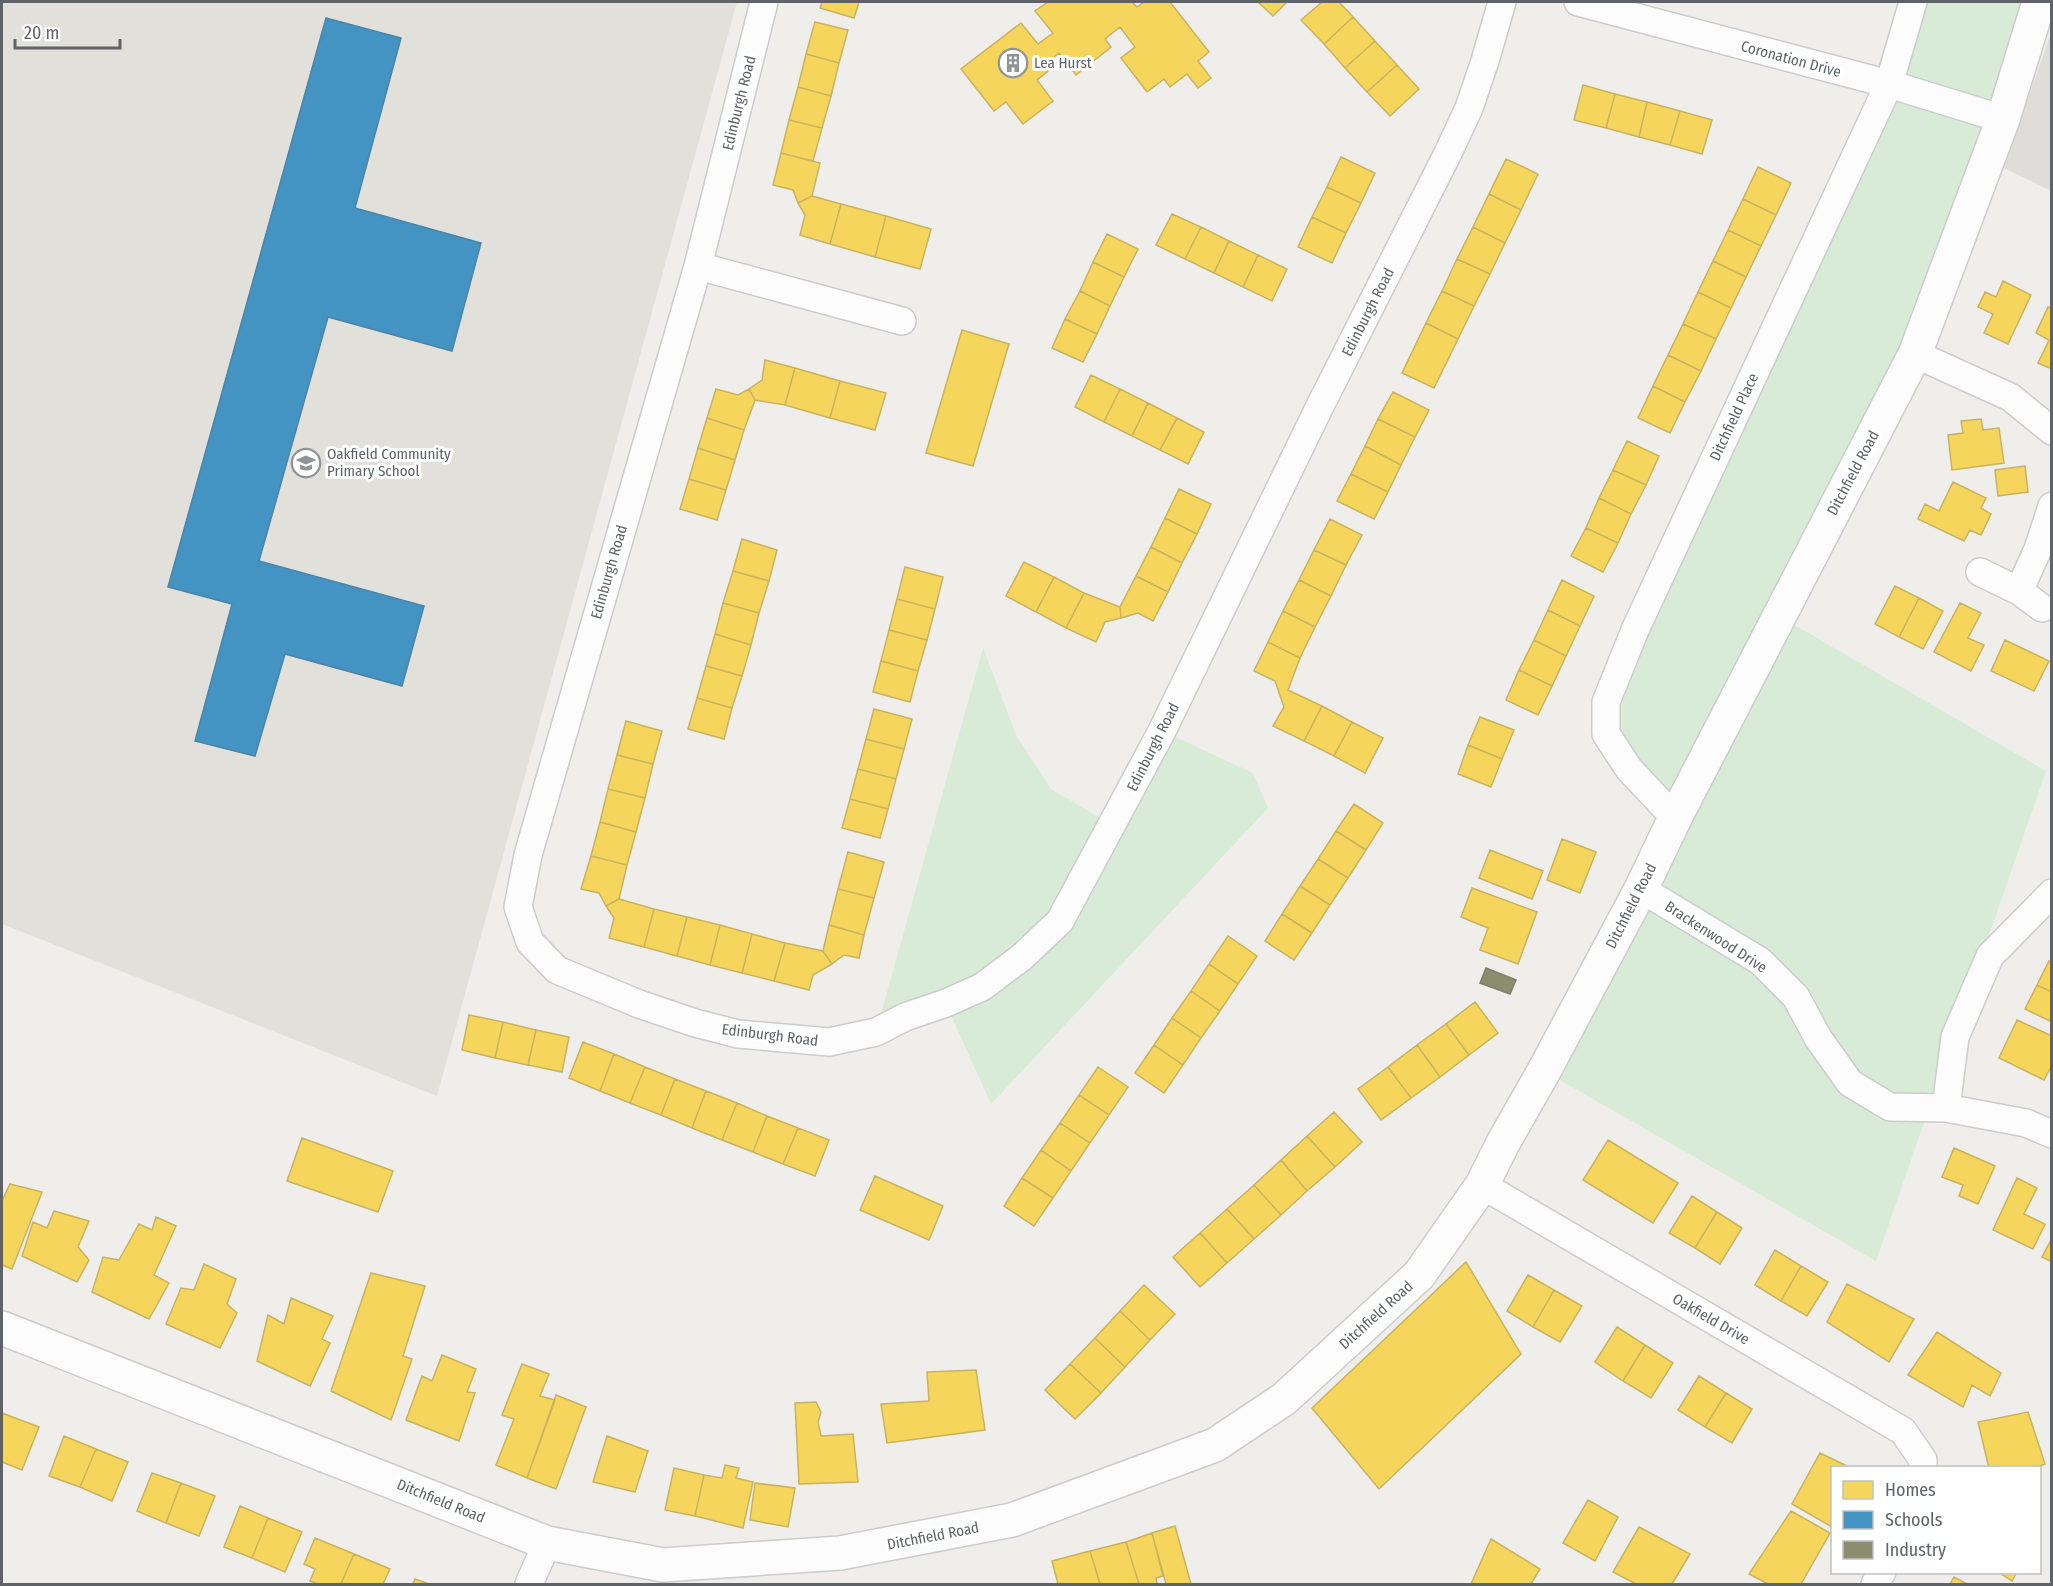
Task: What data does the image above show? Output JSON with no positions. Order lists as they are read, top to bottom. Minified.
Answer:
{"streets":{"street":["Coronation Drive","Edinburgh Road","Ditchfield Place","Ditchfield Road","Brackenwood Drive","Oakfield Drive"]},"crossings":[["Coronation Drive","Ditchfield Place"],["Coronation Drive","Ditchfield Road"],["Ditchfield Place","Ditchfield Road"],["Ditchfield Road","Brackenwood Drive"],["Ditchfield Road","Oakfield Drive"]],"places":{"building":["Lea Hurst"],"school or university":["Oakfield Community Primary School"]},"legend":["Homes","Schools","Industry"],"scale_bar":"20 m"}
